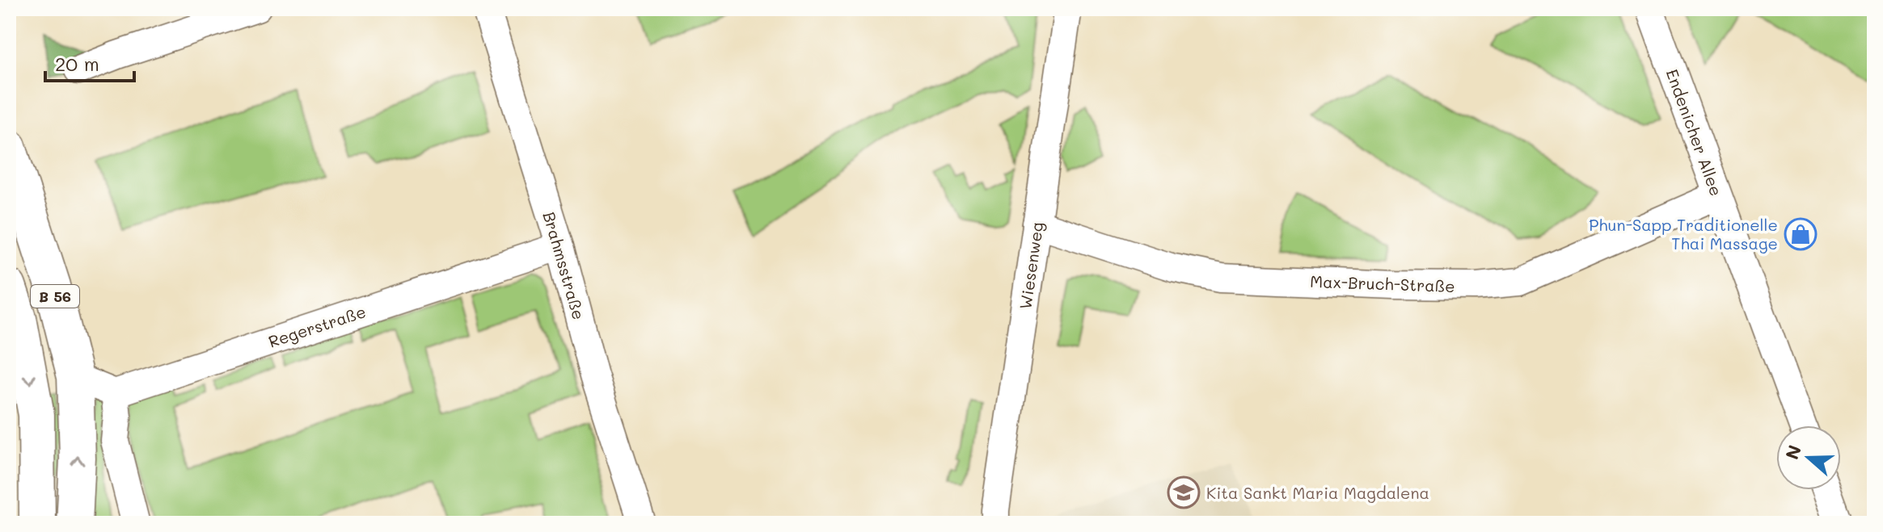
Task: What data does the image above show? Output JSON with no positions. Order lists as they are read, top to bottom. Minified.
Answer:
{"streets":{"main road":["B 56"],"street":["Endenicher Allee","Brahmsstraße","Wiesenweg","Max-Bruch-Straße","Regerstraße"]},"crossings":[["Endenicher Allee","Max-Bruch-Straße"],["Brahmsstraße","Regerstraße"],["Wiesenweg","Max-Bruch-Straße"]],"places":{"shop":["Phun-Sapp Traditionelle Thai Massage"],"school or university":["Kita Sankt Maria Magdalena"]},"scale_bar":"20 m","north":"left"}
